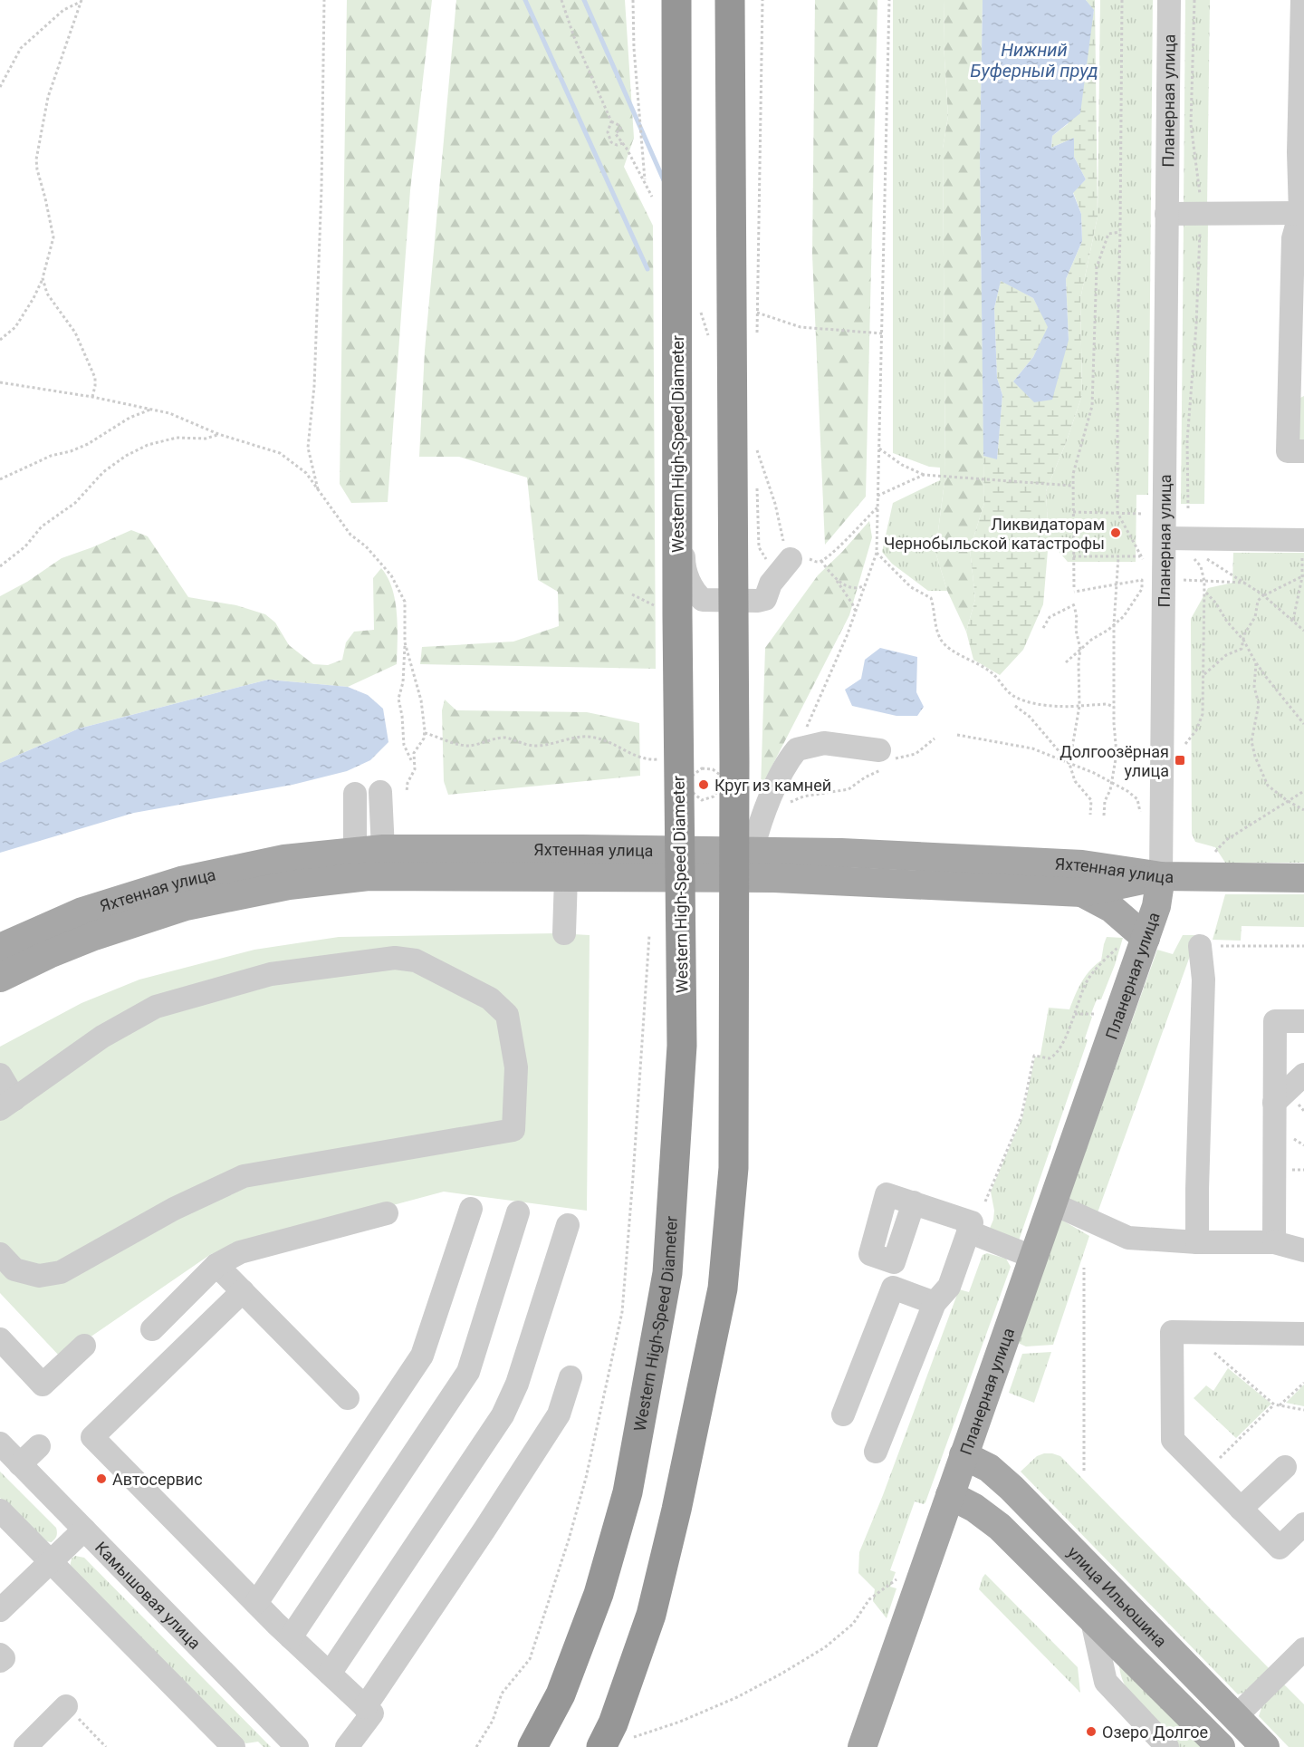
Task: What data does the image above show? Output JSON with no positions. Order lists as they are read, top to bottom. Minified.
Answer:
{"streets":{"highway":["Western High-Speed Diameter"],"main road":["Планерная улица","Яхтенная улица","улица Ильюшина"],"street":["Камышовая улица"]},"crossings":[["Планерная улица","Яхтенная улица"],["Планерная улица","улица Ильюшина"]],"water":["Нижний Буферный пруд"],"places":{"other":["Ликвидаторам Чернобыльской катастрофы","Круг из камней","Автосервис","Озеро Долгое"],"transit":["Долгоозёрная улица"]}}
